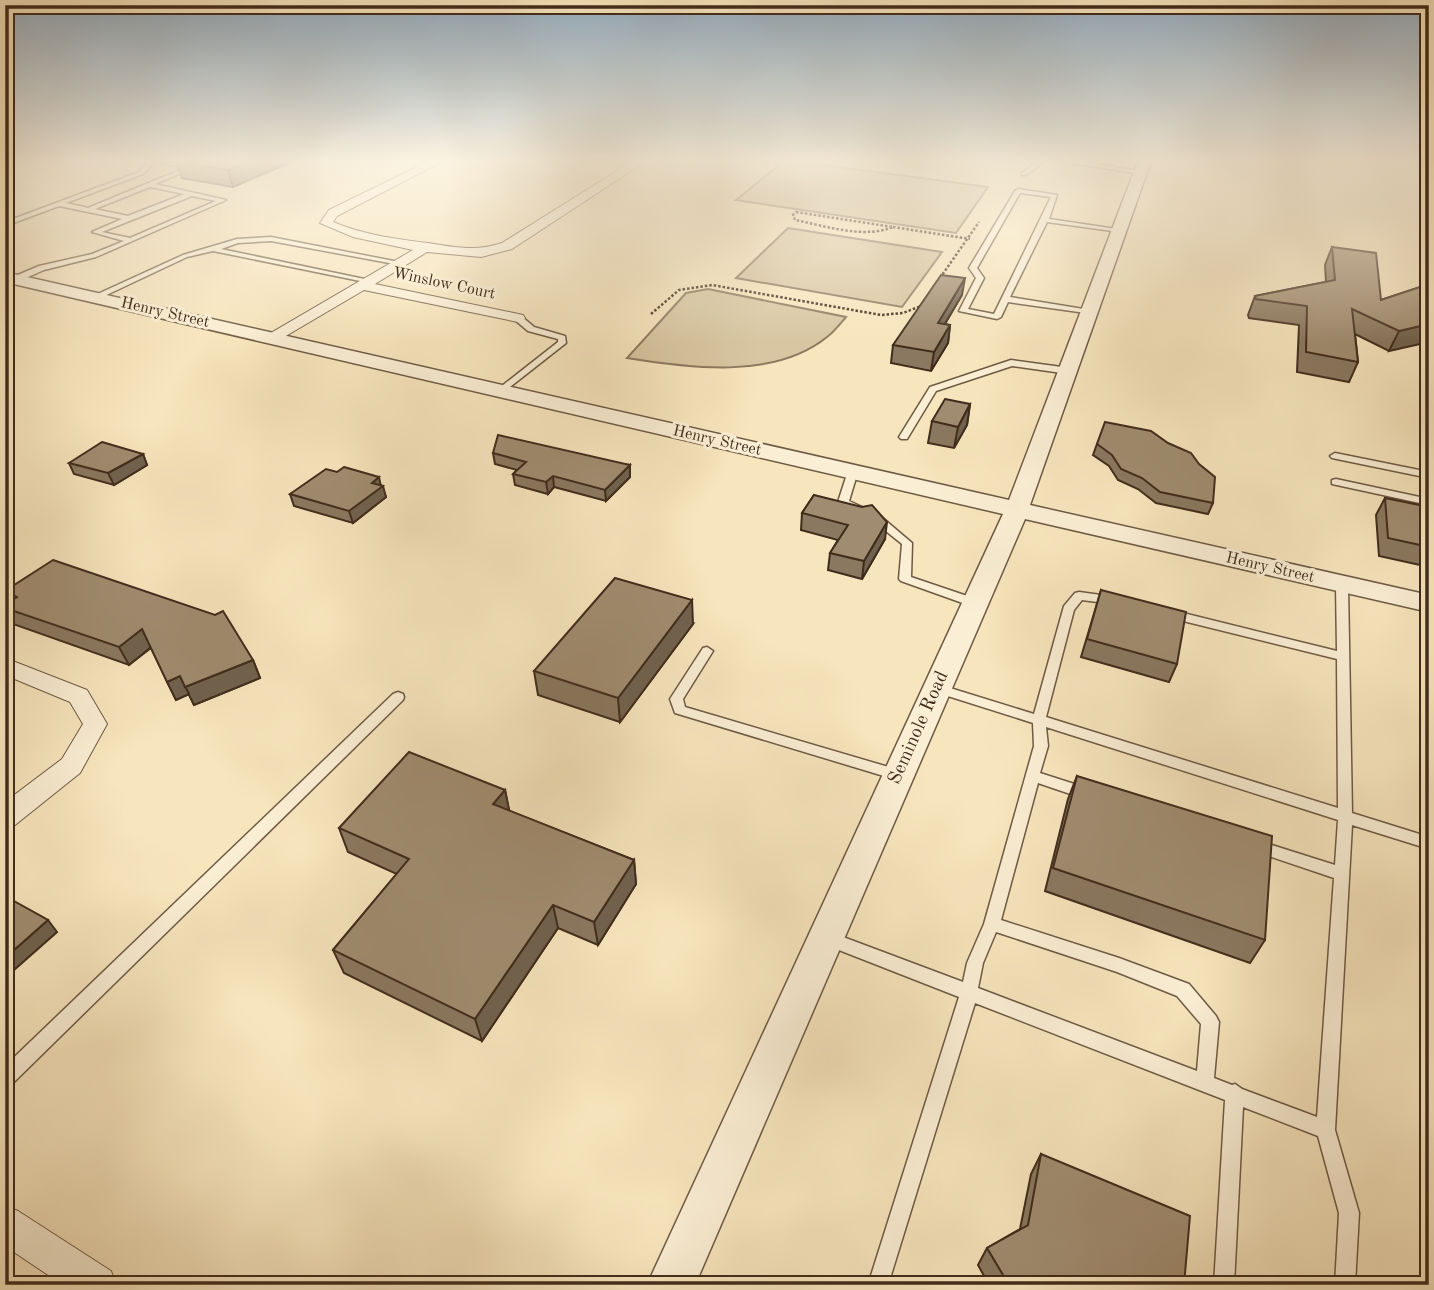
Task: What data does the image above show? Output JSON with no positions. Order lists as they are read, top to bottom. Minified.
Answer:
{"streets":{"street":["Winslow Court","Henry Street","Seminole Road"]},"crossings":[["Winslow Court","Henry Street"],["Henry Street","Seminole Road"]]}
